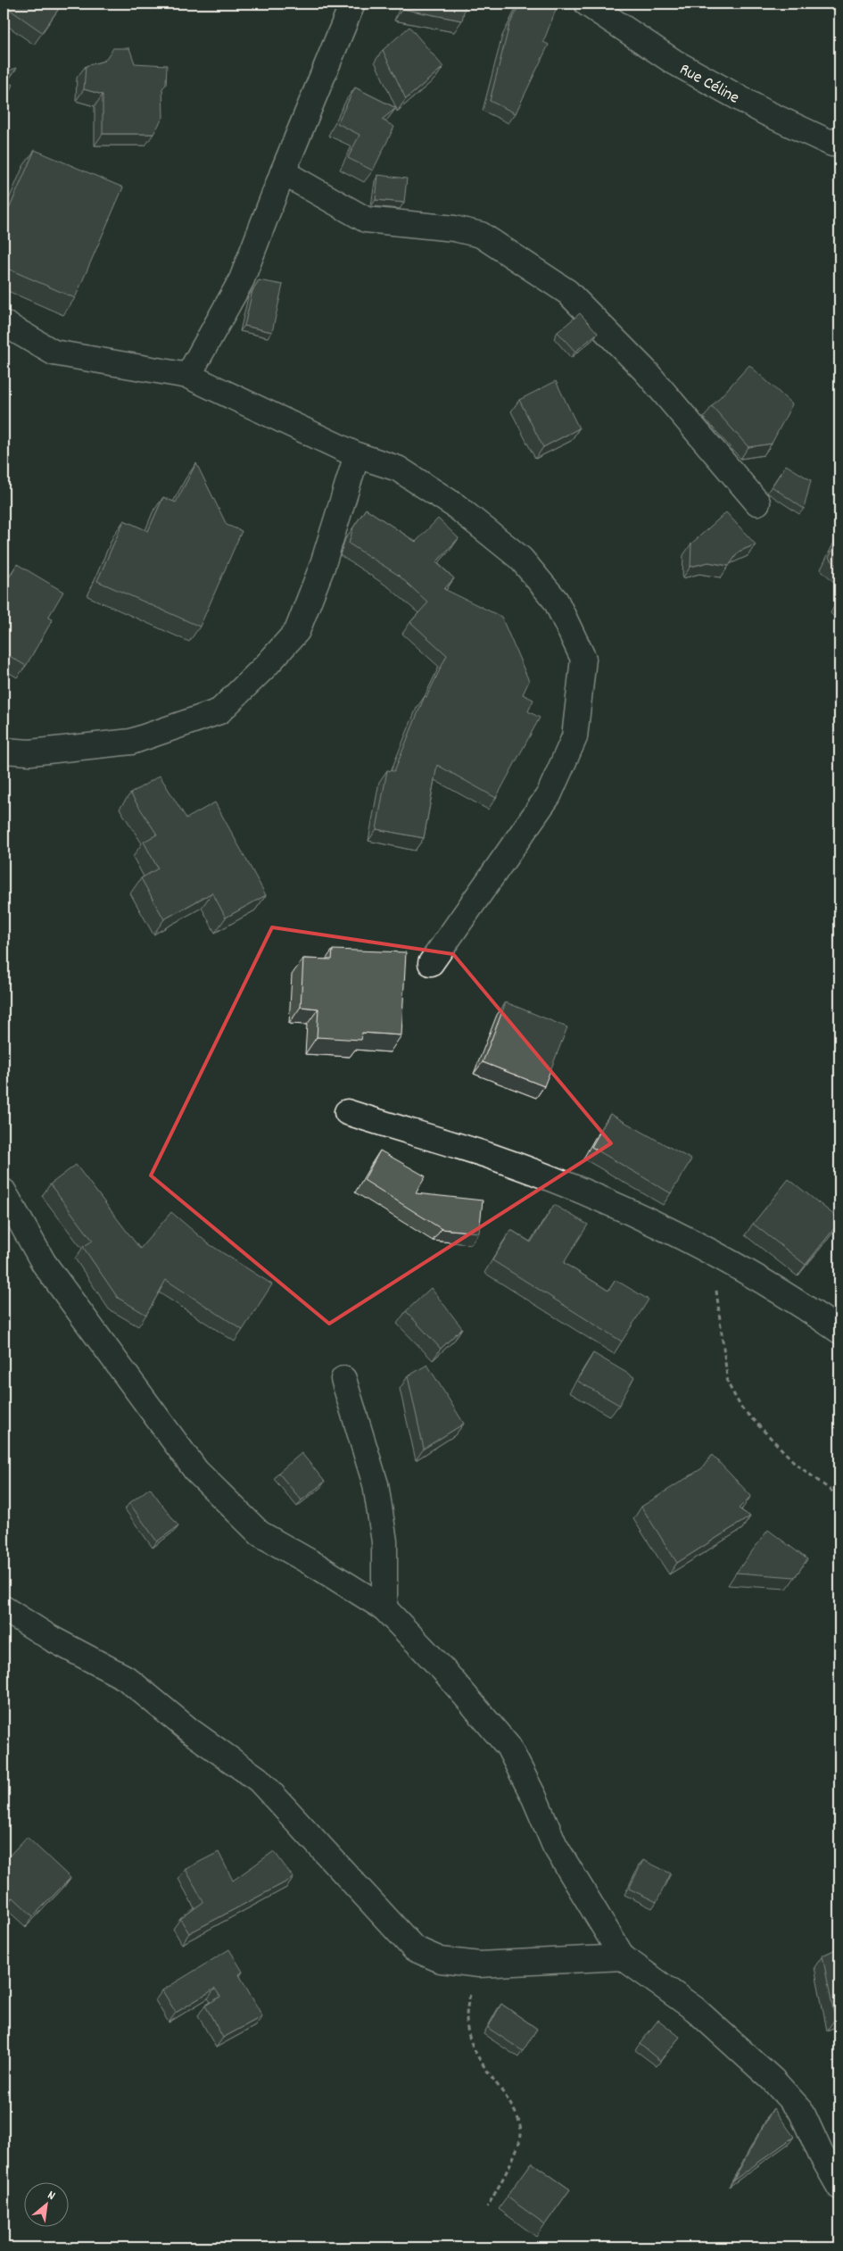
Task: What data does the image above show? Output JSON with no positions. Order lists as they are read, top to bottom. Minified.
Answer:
{"streets":{"street":["Rue Céline"]},"north":"top right"}
